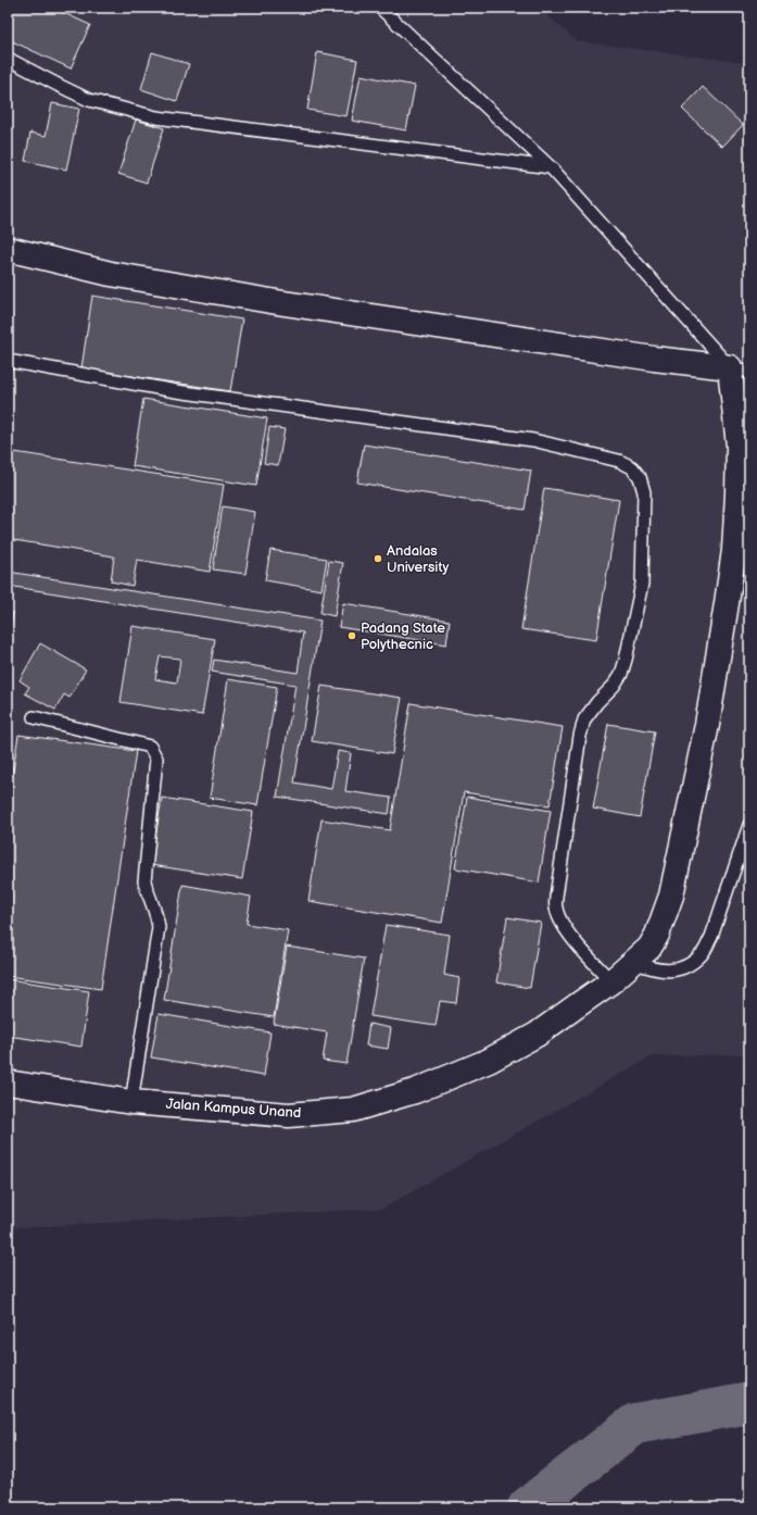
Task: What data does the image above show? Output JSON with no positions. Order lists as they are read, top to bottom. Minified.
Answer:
{"streets":{"street":["Jalan Kampus Unand"]},"places":["Andalas University","Padang State Polythecnic"]}
